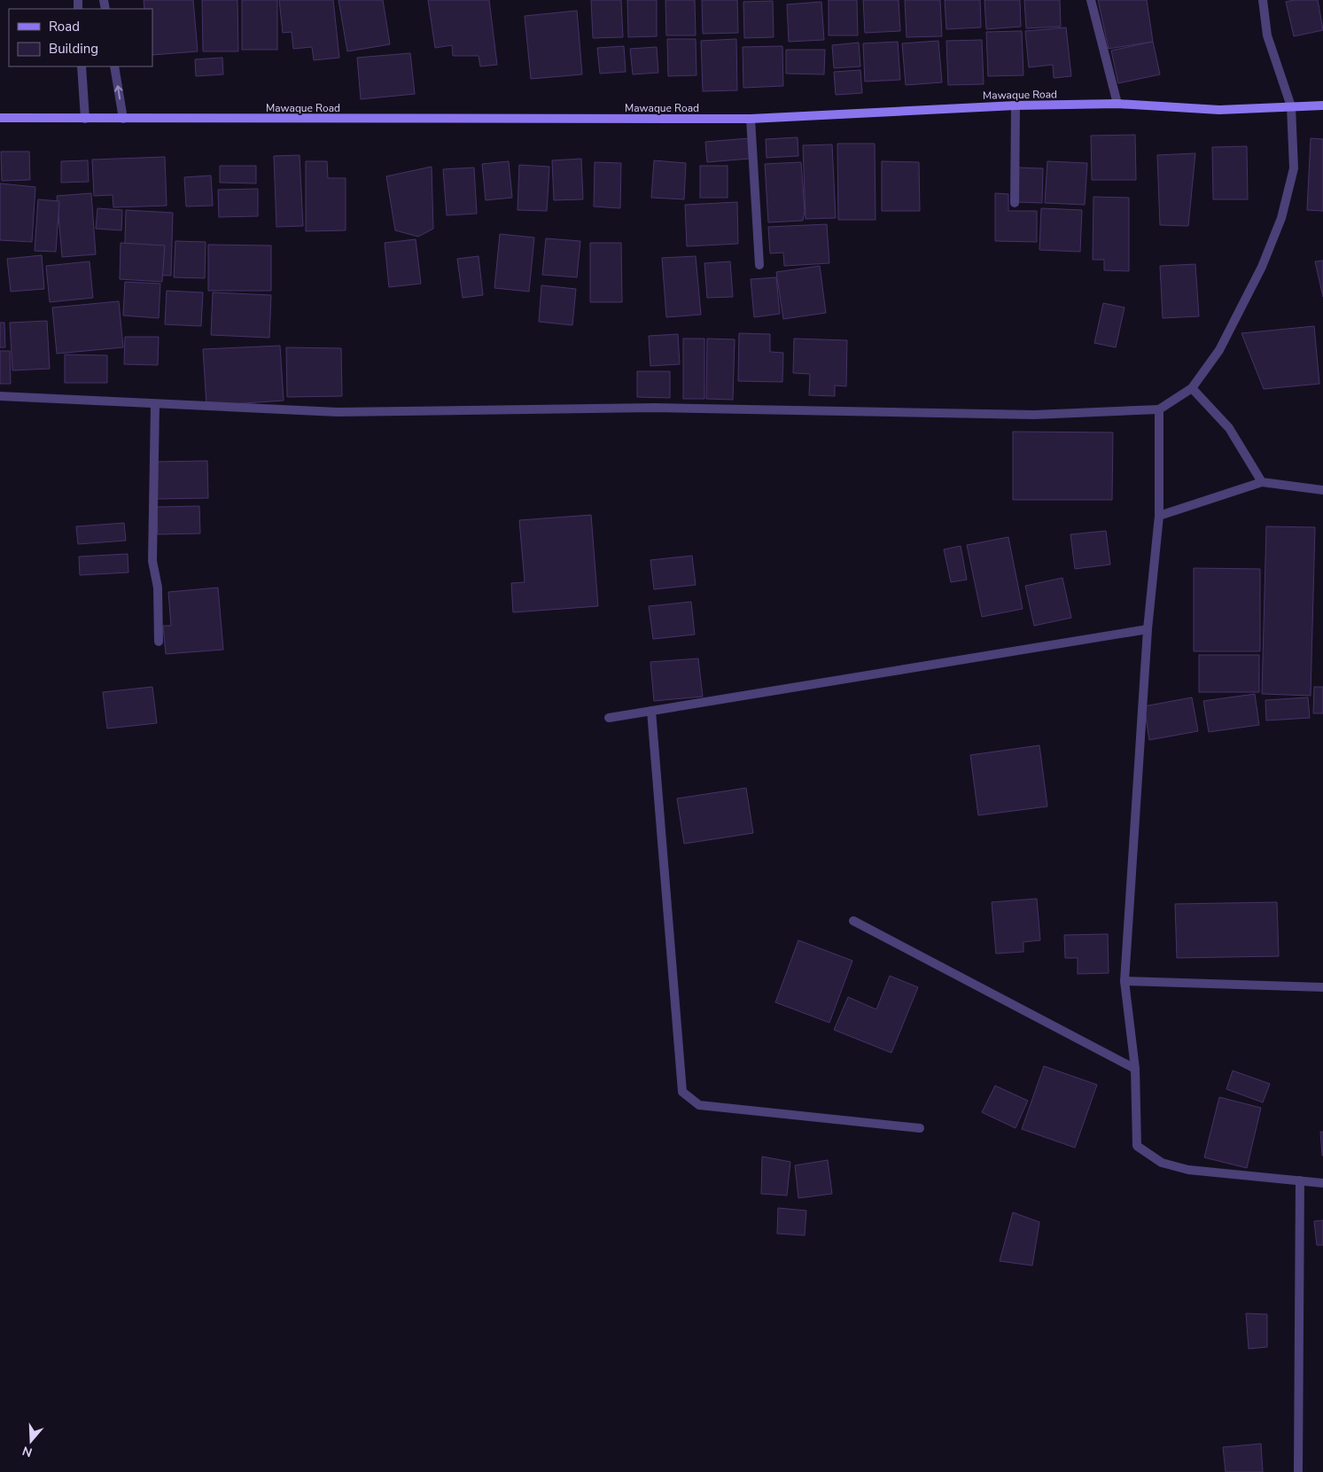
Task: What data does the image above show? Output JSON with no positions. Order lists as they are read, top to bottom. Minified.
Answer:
{"streets":{"main road":["Mawaque Road"]},"legend":["Road","Building"],"north":"bottom"}
